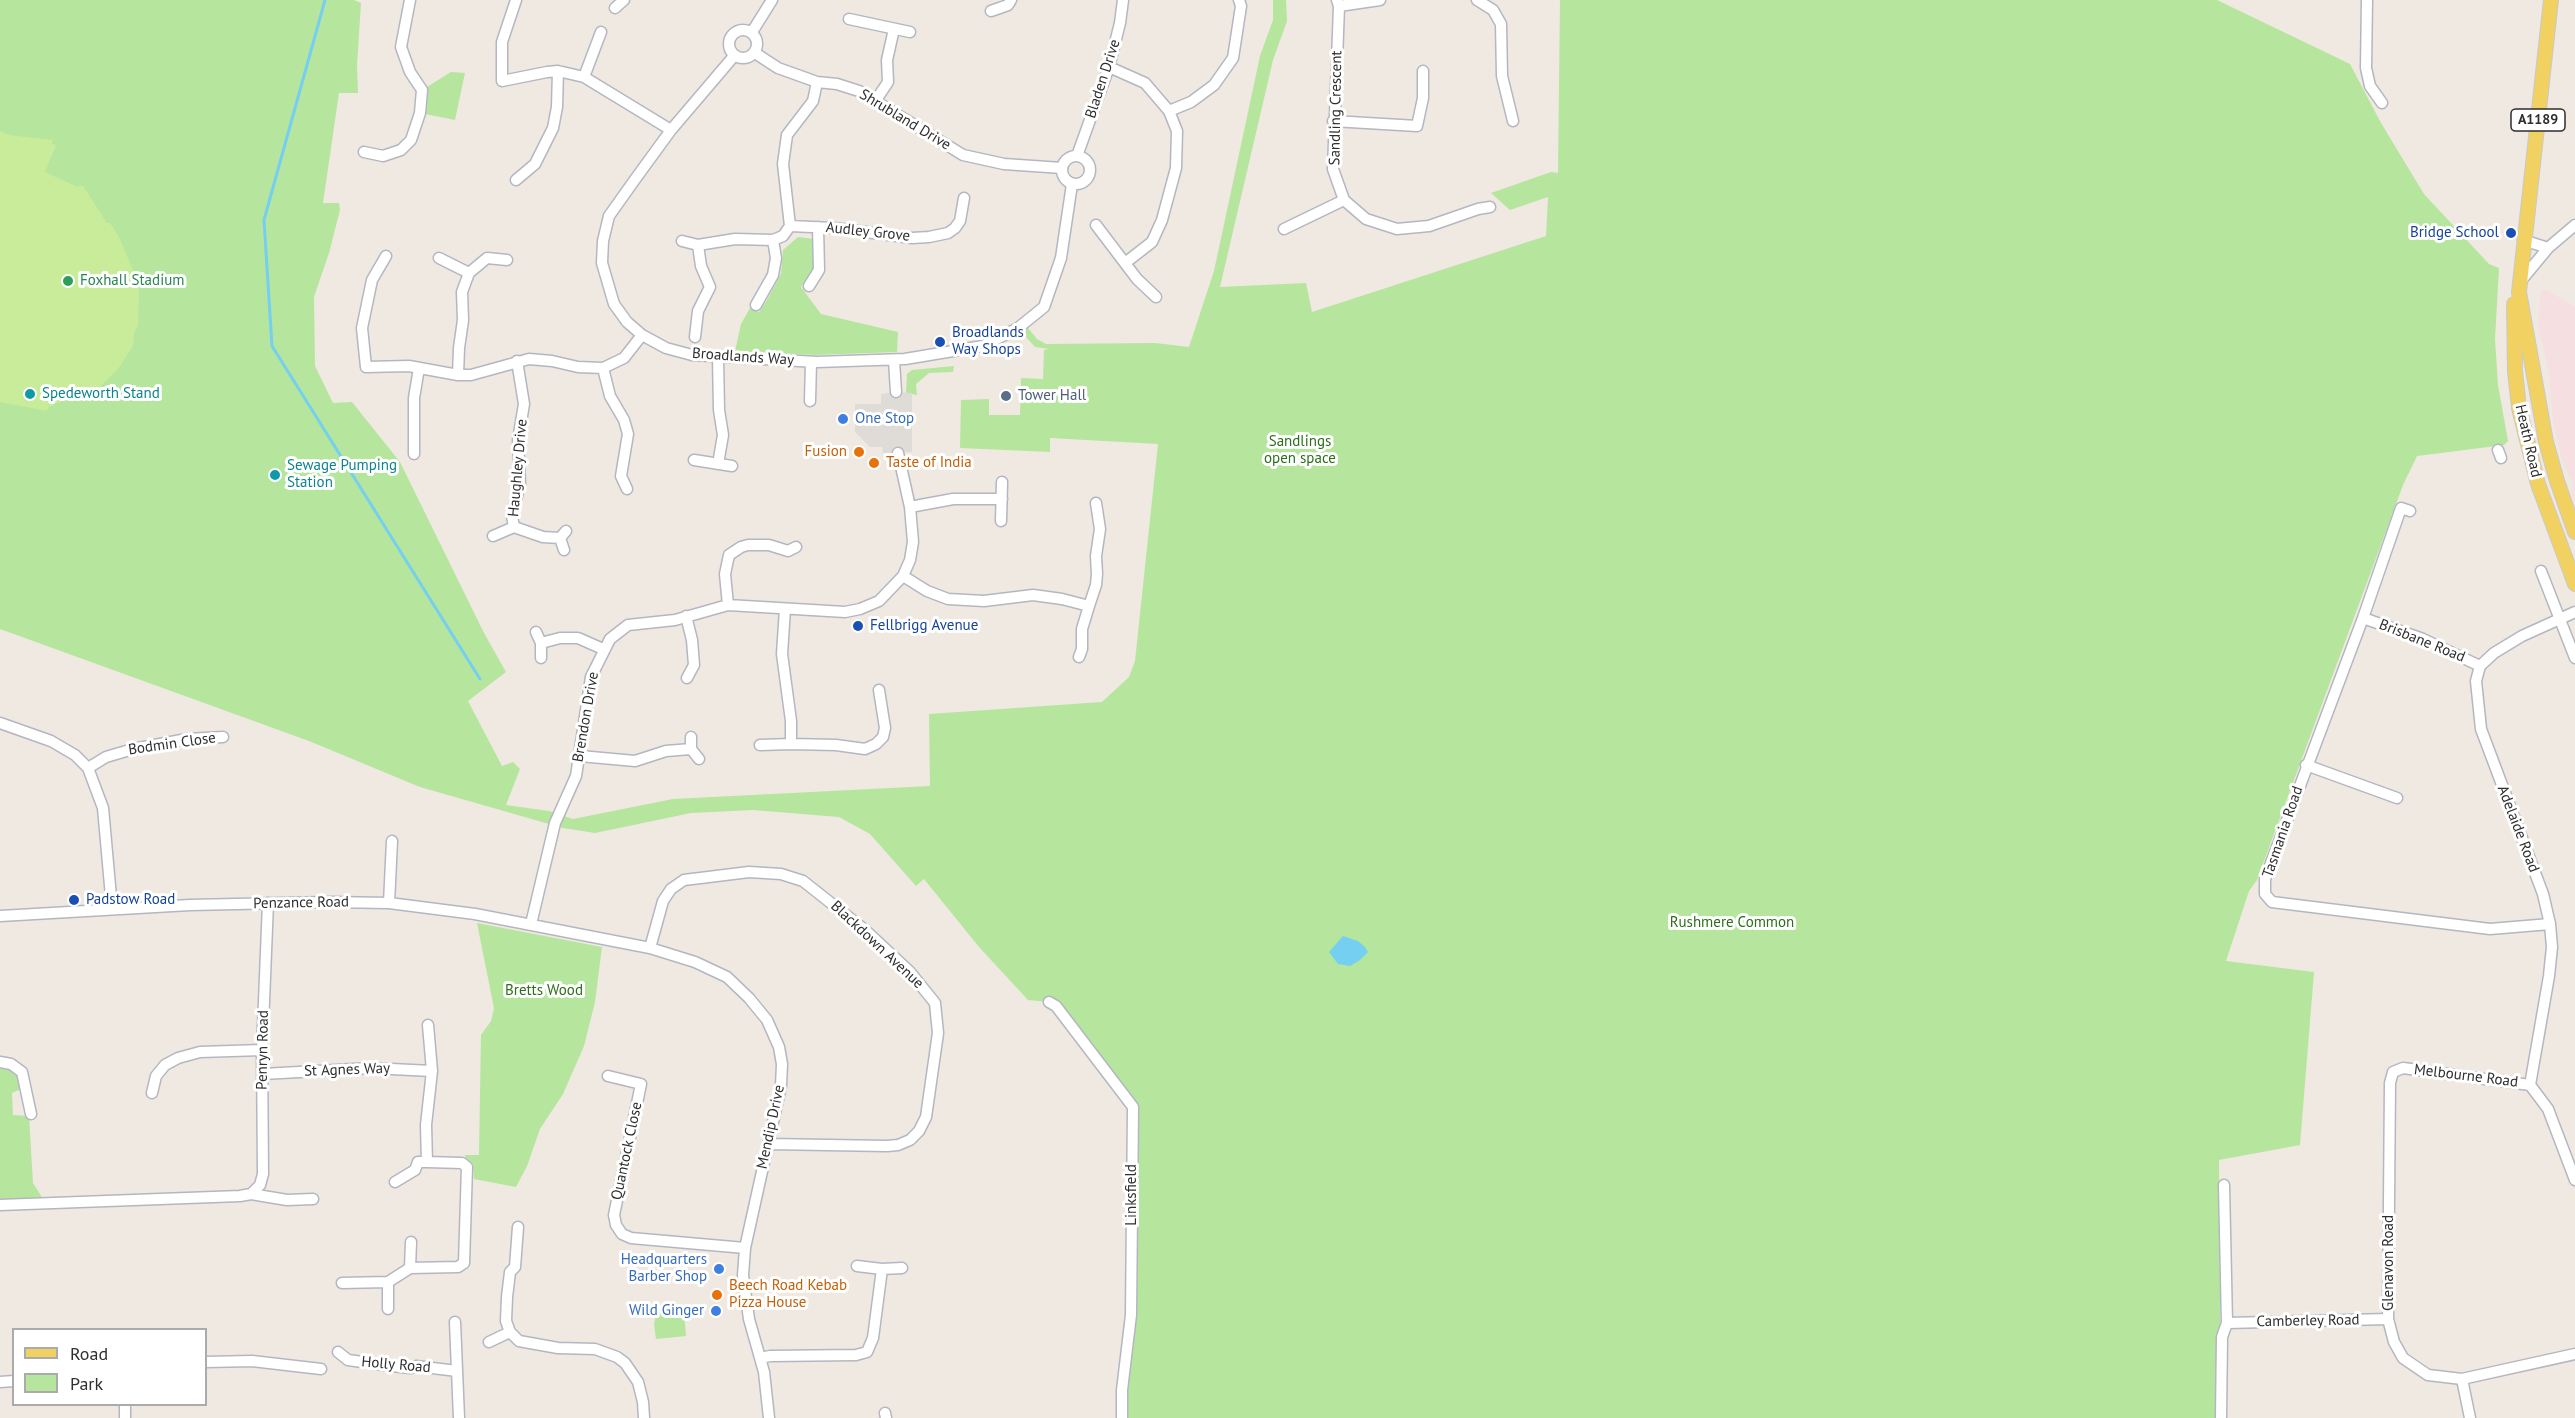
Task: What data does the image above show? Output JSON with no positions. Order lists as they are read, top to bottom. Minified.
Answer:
{"streets":{"main road":["A1189","Heath Road"],"street":["Bladen Drive","Sandling Crescent","Shrubland Drive","Audley Grove","Broadlands Way","Haughley Drive","Brisbane Road","Brendon Drive","Bodmin Close","Adelaide Road","Tasmania Road","Penzance Road","Blackdown Avenue","Penryn Road","St Agnes Way","Melbourne Road","Mendip Drive","Quantock Close","Linksfield","Glenavon Road","Camberley Road","Holly Road"]},"crossings":[["Bladen Drive","Shrubland Drive"],["Bladen Drive","Broadlands Way"],["Shrubland Drive","Broadlands Way"],["Brisbane Road","Adelaide Road"],["Brisbane Road","Tasmania Road"],["Brendon Drive","Penzance Road"],["Adelaide Road","Tasmania Road"],["Adelaide Road","Melbourne Road"],["Penzance Road","Penryn Road"],["Penzance Road","Mendip Drive"],["Blackdown Avenue","Mendip Drive"],["Penryn Road","St Agnes Way"],["Melbourne Road","Glenavon Road"],["Mendip Drive","Quantock Close"],["Glenavon Road","Camberley Road"]],"parks":["Sandlings open space","Rushmere Common","Bretts Wood"],"places":["Bridge School","Foxhall Stadium","Broadlands Way Shops","Spedeworth Stand","Tower Hall","One Stop","Fusion","Taste of India","Sewage Pumping Station","Fellbrigg Avenue","Padstow Road","Headquarters Barber Shop","Beech Road Kebab Pizza House","Wild Ginger"],"legend":["Road","Park"]}
